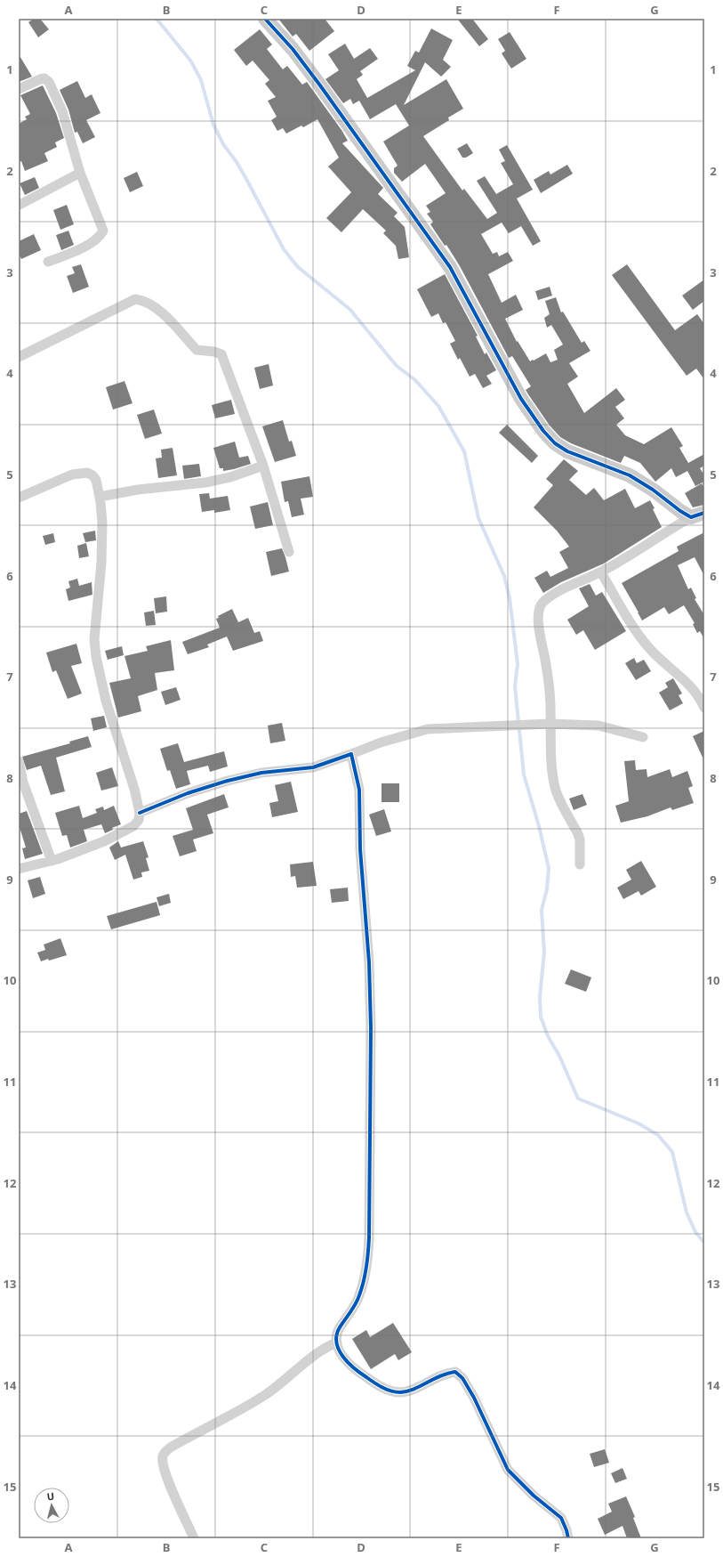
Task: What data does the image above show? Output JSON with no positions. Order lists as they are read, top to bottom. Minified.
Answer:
{"north":"top","grid":{"columns":["A","B","C","D","E","F","G"],"rows":["1","2","3","4","5","6","7","8","9","10","11","12","13","14","15"]}}
